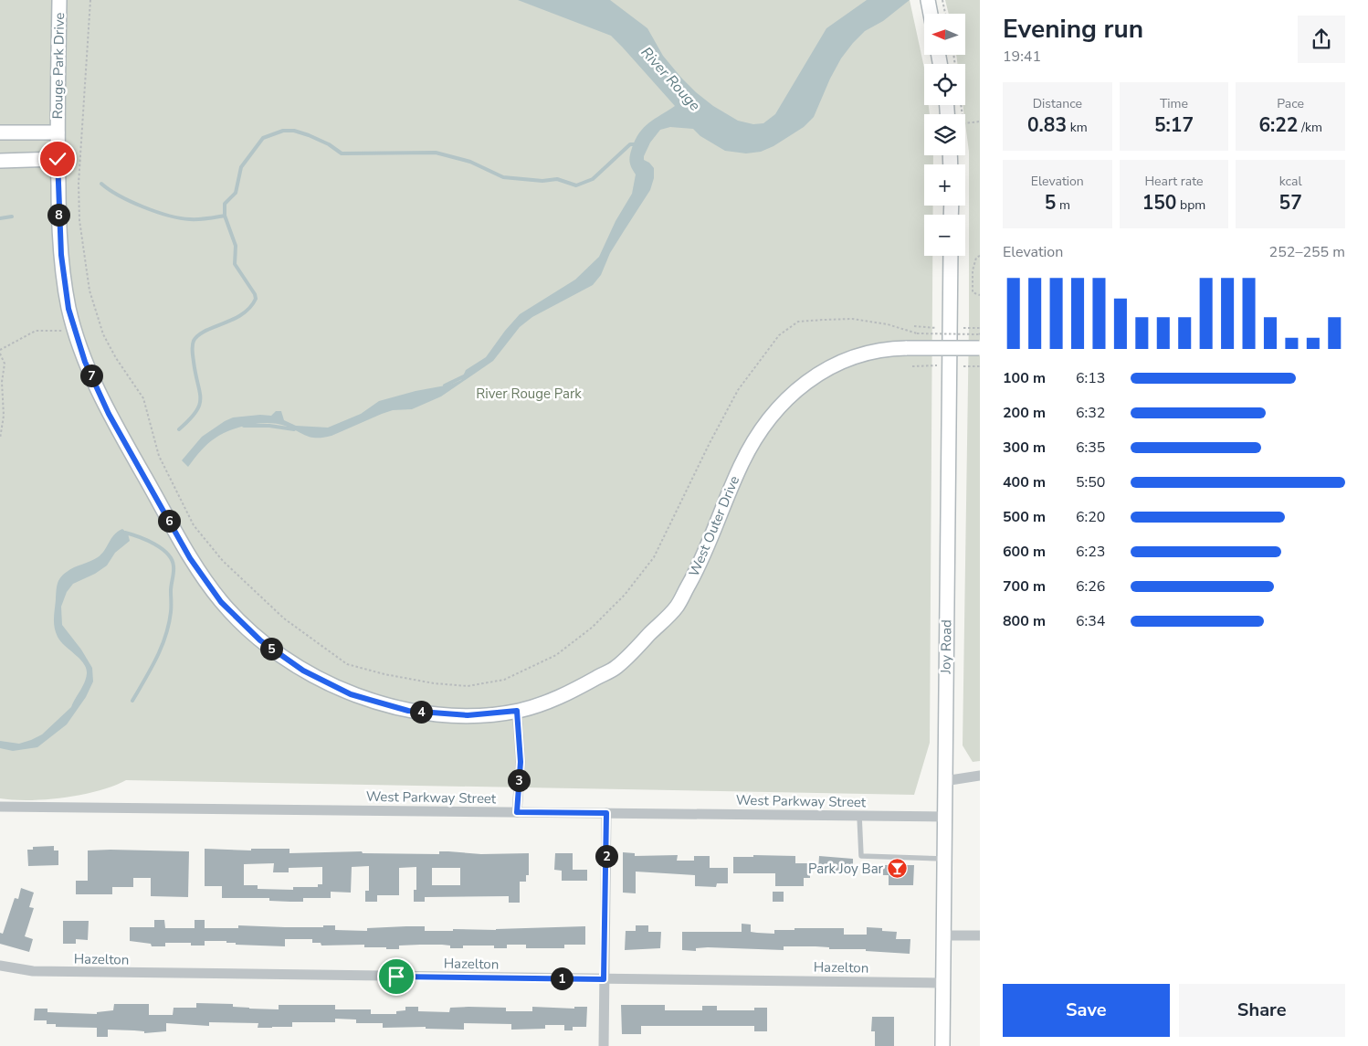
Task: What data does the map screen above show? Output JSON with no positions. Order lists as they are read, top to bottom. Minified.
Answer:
{"streets":{"main road":["Rouge Park Drive","West Outer Drive","Joy Road"],"street":["West Parkway Street","Hazelton"]},"crossings":[["Rouge Park Drive","West Outer Drive"],["Joy Road","West Parkway Street"],["Joy Road","Hazelton"]],"water":["River Rouge"],"parks":["River Rouge Park"],"places":{"bar":["Park Joy Bar"]},"north":"left","page":{"heading":["Evening run","19:41"],"map_buttons":["+","−"],"stats":[["Distance","0.83 km"],["Time","5:17"],["Pace","6:22 /km"],["Elevation","5 m"],["Heart rate","150 bpm"],["kcal","57"]],"pins":["8","7","6","5","4","3","2","1"],"chart":["Elevation","252–255 m"],"list":[{"name":"100 m","note":"6:13"},{"name":"200 m","note":"6:32"},{"name":"300 m","note":"6:35"},{"name":"400 m","note":"5:50"},{"name":"500 m","note":"6:20"},{"name":"600 m","note":"6:23"},{"name":"700 m","note":"6:26"},{"name":"800 m","note":"6:34"}],"buttons":["Save","Share"]}}
